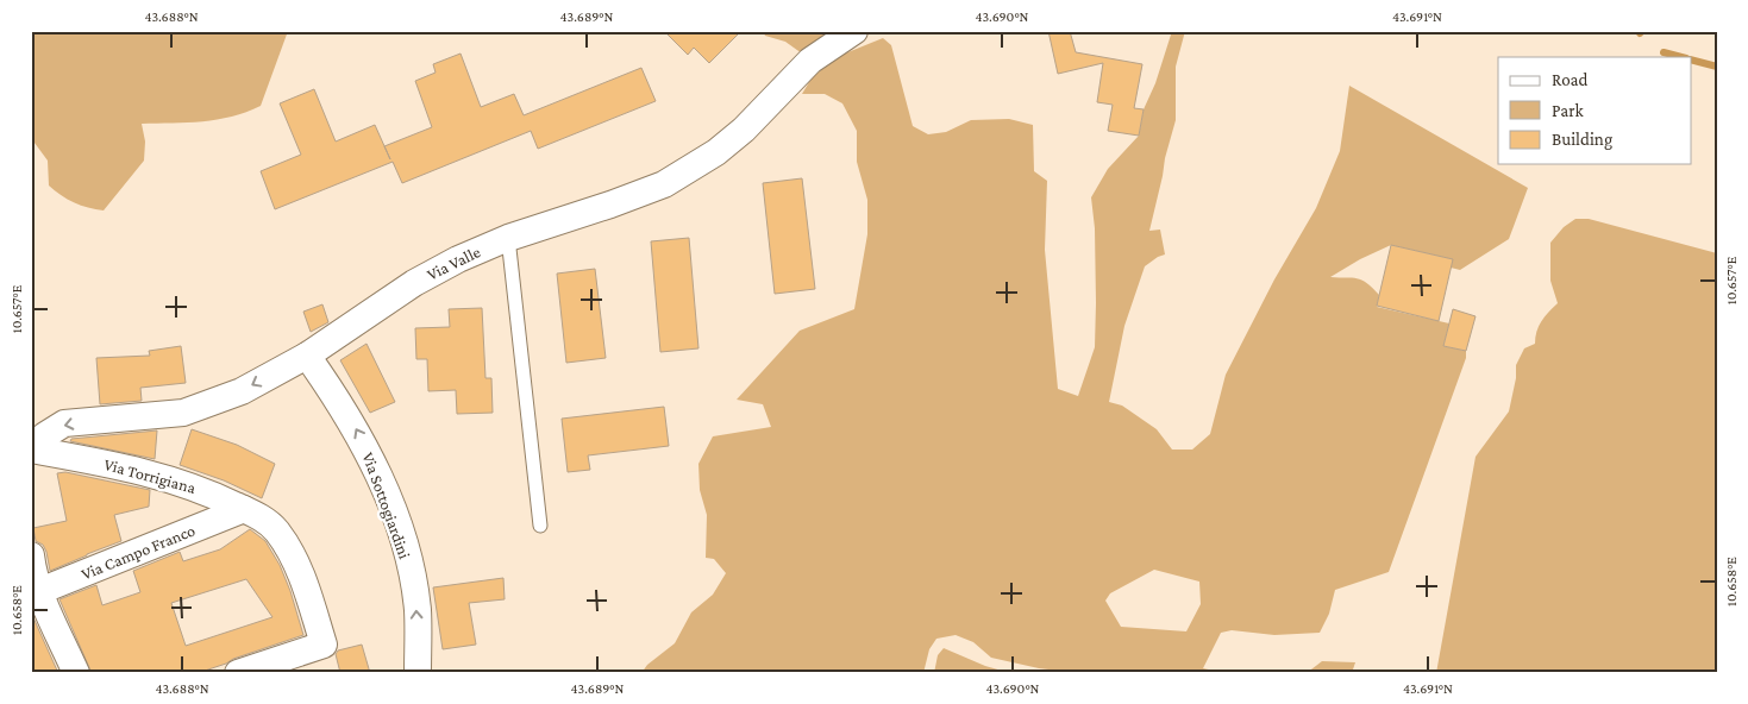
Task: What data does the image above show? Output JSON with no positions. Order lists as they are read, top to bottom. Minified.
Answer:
{"streets":{"street":["Via Valle","Via Torrigiana","Via Sottogiardini","Via Campo Franco"]},"crossings":[["Via Valle","Via Torrigiana"],["Via Valle","Via Sottogiardini"],["Via Torrigiana","Via Campo Franco"]],"one_way":["Via Sottogiardini"],"legend":["Road","Park","Building"],"coordinates":["43.688°N","43.689°N","43.690°N","43.691°N","10.657°E","10.658°E"]}
